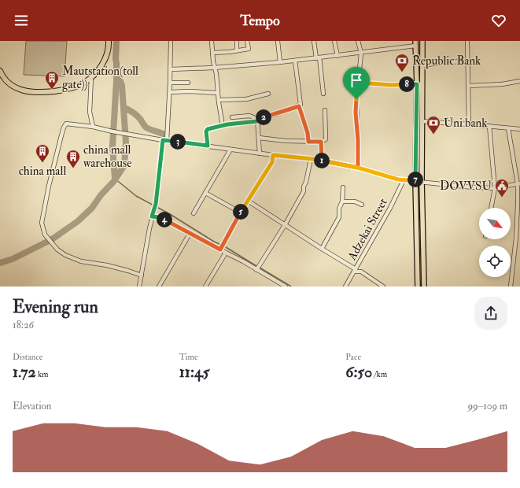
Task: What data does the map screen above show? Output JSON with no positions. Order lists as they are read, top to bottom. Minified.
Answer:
{"streets":{"street":["Adzekai Street"]},"places":{"bank":["Republic Bank","Uni bank"],"building":["Mautstation(toll gate))","china mall","china mall warehouse"],"public building":["DOVVSU"]},"north":"bottom right","page":{"header":"Tempo","pins":["8","2","3","1","7","5","4"],"heading":["Evening run","18:26"],"stats":[["Distance","1.72 km"],["Time","11:45"],["Pace","6:50 /km"]],"chart":["Elevation","99–109 m"]}}
